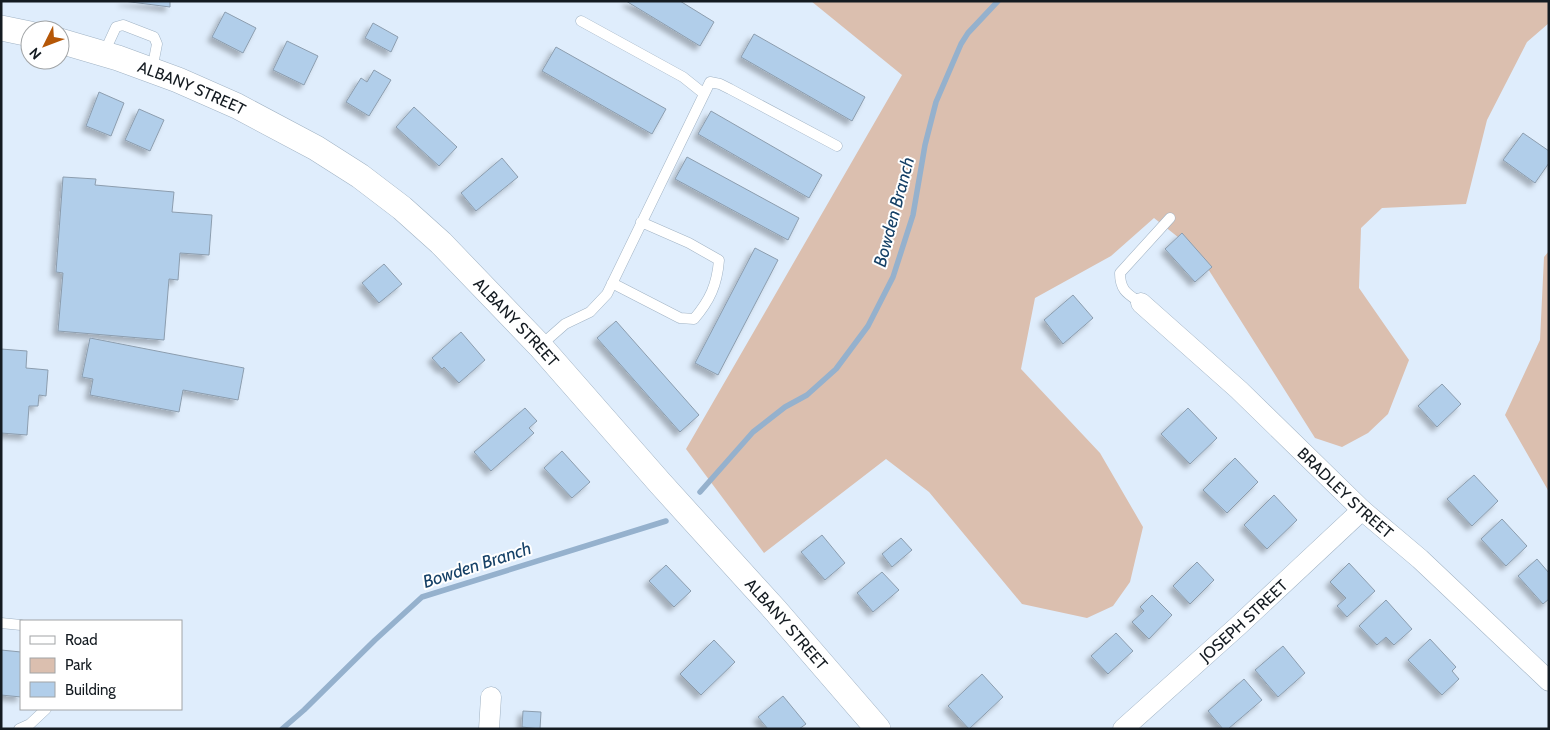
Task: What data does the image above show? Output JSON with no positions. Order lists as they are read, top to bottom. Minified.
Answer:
{"streets":{"street":["ALBANY STREET","BRADLEY STREET","JOSEPH STREET"]},"crossings":[["BRADLEY STREET","JOSEPH STREET"]],"water":["Bowden Branch"],"legend":["Road","Park","Building"],"north":"bottom left"}
